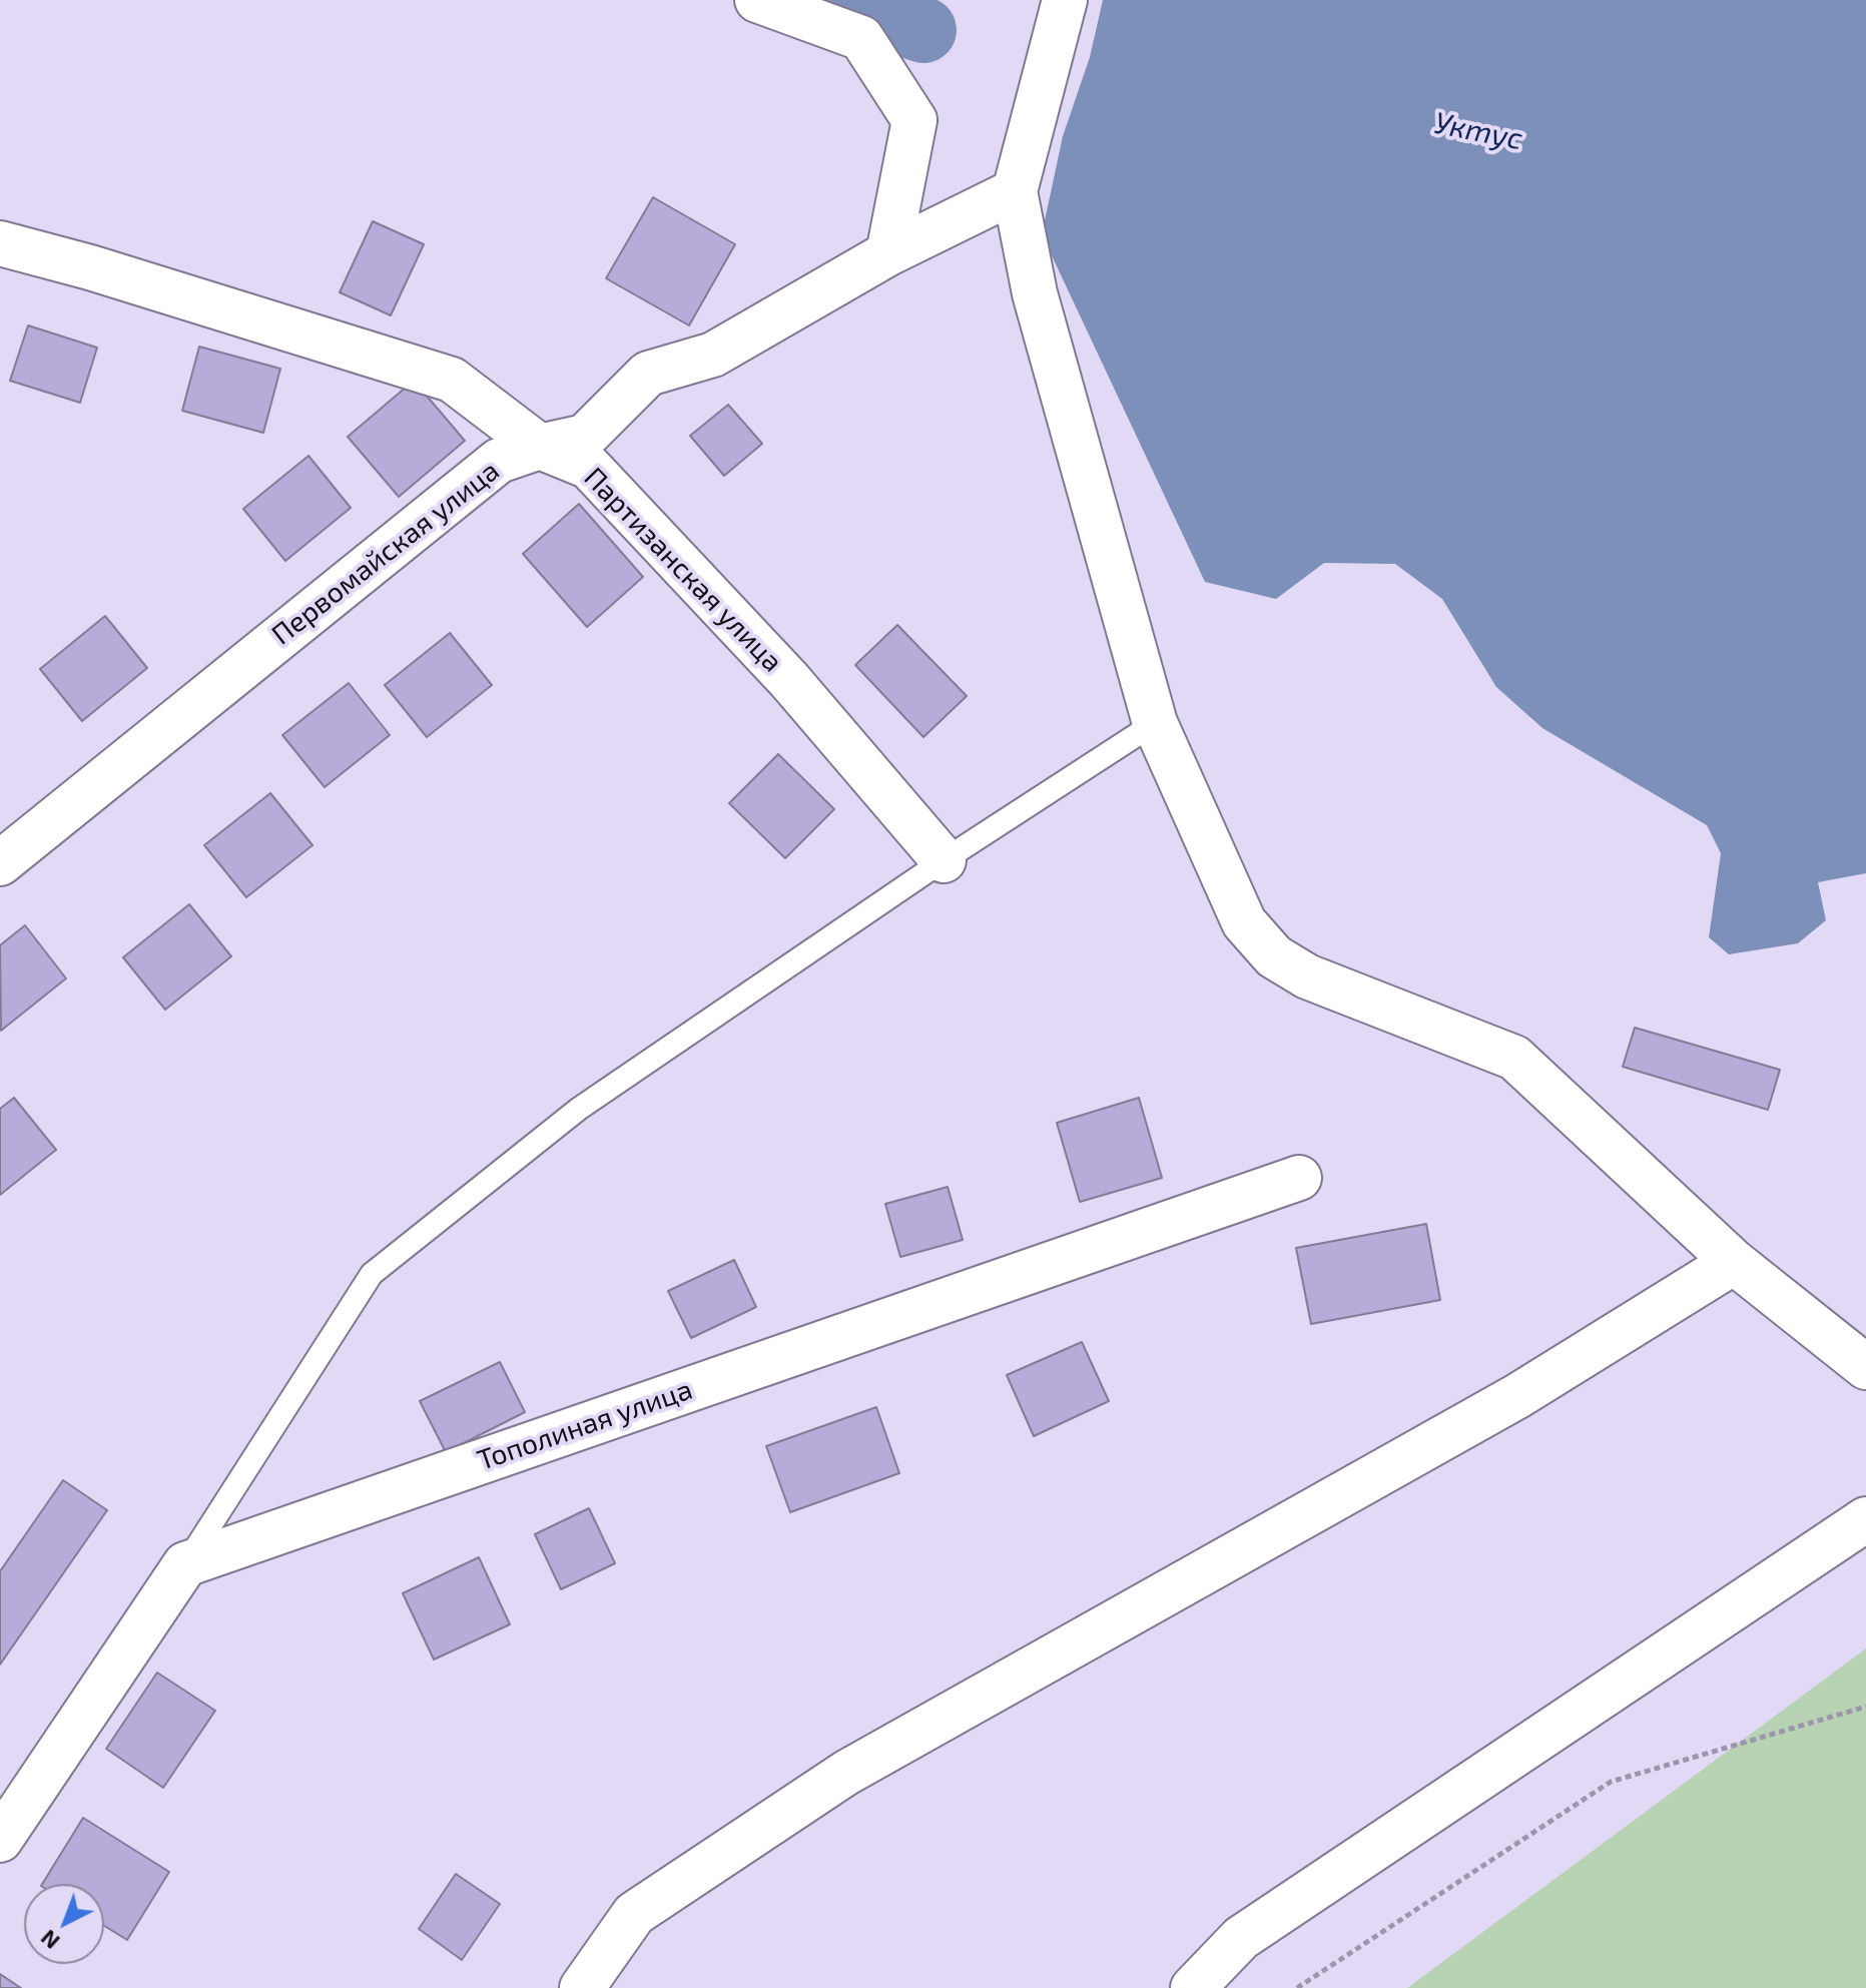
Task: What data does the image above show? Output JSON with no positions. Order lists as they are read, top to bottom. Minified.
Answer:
{"streets":{"street":["Первомайская улица","Партизанская улица","Тополиная улица"]},"crossings":[["Первомайская улица","Партизанская улица"]],"water":["Уктус"],"north":"bottom left"}
